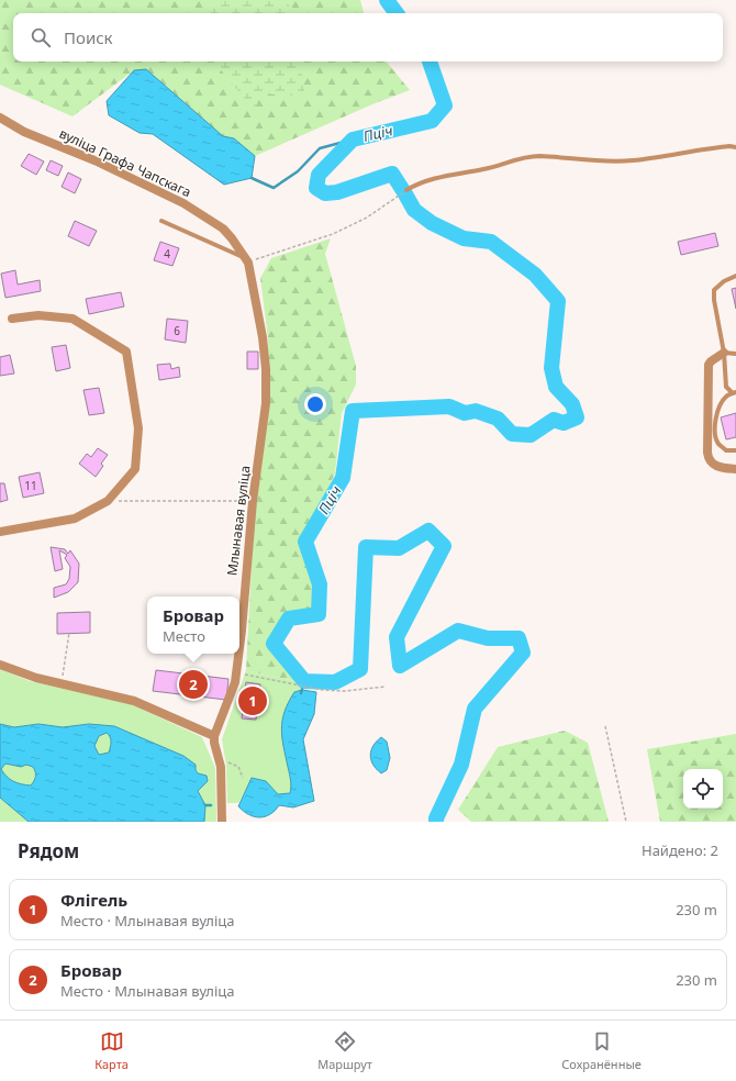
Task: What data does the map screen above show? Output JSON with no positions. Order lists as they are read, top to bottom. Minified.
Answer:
{"streets":{"street":["вуліца Графа Чапскага","Млынавая вуліца"]},"crossings":[["вуліца Графа Чапскага","Млынавая вуліца"]],"water":["Пціч"],"house_numbers":["4","6","11"],"page":{"search":"Поиск","popup":["Бровар","Место"],"pins":["2","1"],"heading":["Рядом","Найдено: 2"],"list":[{"mark":"1","name":"Флігель","note":"Место · Млынавая вуліца","value":"230 m"},{"mark":"2","name":"Бровар","note":"Место · Млынавая вуліца","value":"230 m"}],"nav":["Карта","Маршрут","Сохранённые"]}}
